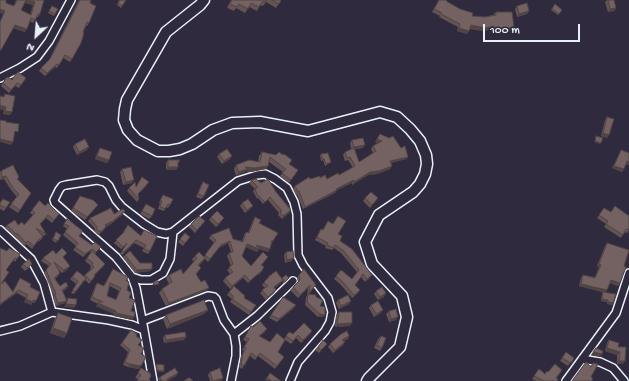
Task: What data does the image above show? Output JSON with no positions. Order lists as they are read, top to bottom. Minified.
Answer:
{"scale_bar":"100 m","north":"bottom left"}
